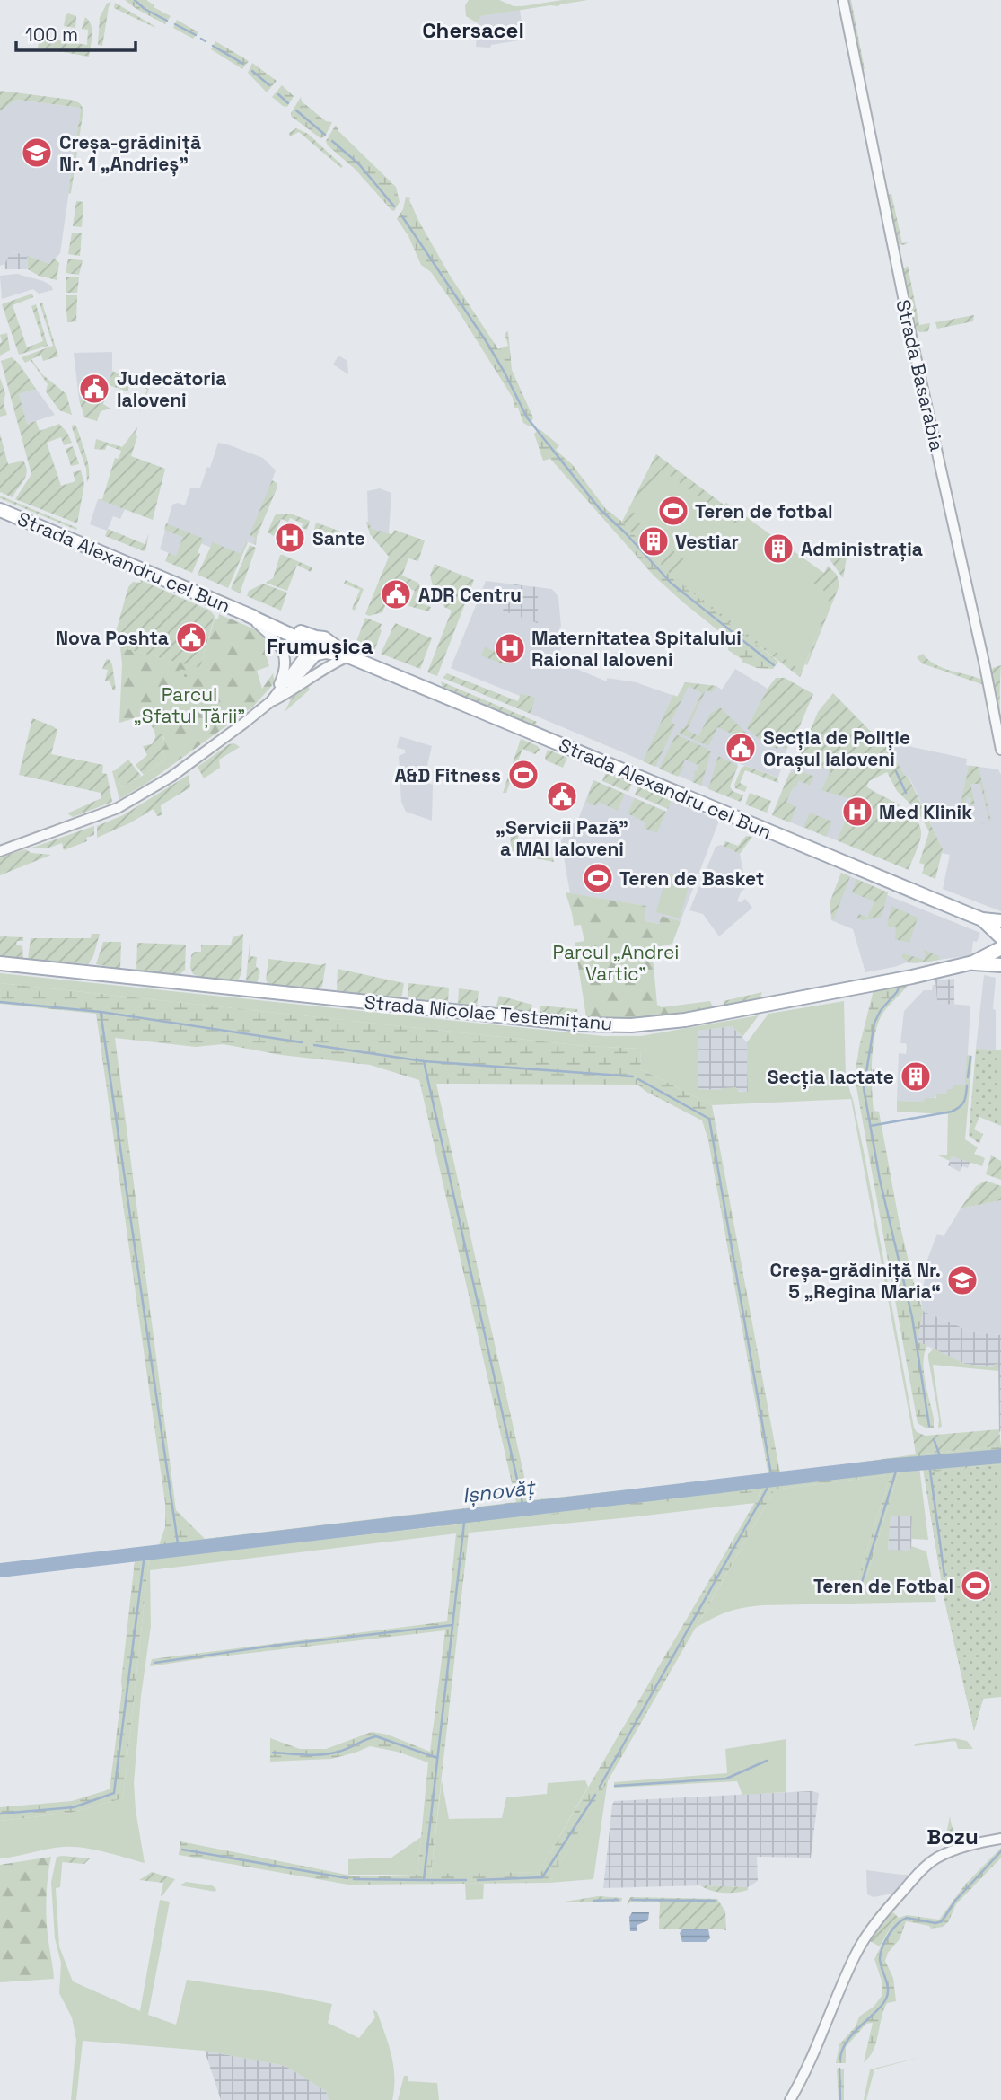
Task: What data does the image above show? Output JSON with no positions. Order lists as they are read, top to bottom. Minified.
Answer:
{"streets":{"main road":["Strada Alexandru cel Bun","Strada Nicolae Testemițanu"],"street":["Strada Basarabia"]},"districts":["Chersacel","Frumușica","Bozu"],"water":["Ișnovăț"],"parks":["Parcul „Sfatul Țării”","Parcul „Andrei Vartic”"],"places":{"school or university":["Creșa-grădiniță Nr. 1 „Andrieș”","Creșa-grădiniță Nr. 5 „Regina Maria“"],"public building":["Judecătoria Ialoveni","ADR Centru","Nova Poshta","Secția de Poliție Orașul Ialoveni","„Servicii Pază” a MAI Ialoveni"],"sports":["Teren de fotbal","A&D Fitness","Teren de Basket","Teren de Fotbal"],"hospital":["Sante","Maternitatea Spitalului Raional Ialoveni","Med Klinik"],"building":["Vestiar","Administrația","Secția lactate"]},"scale_bar":"100 m"}
